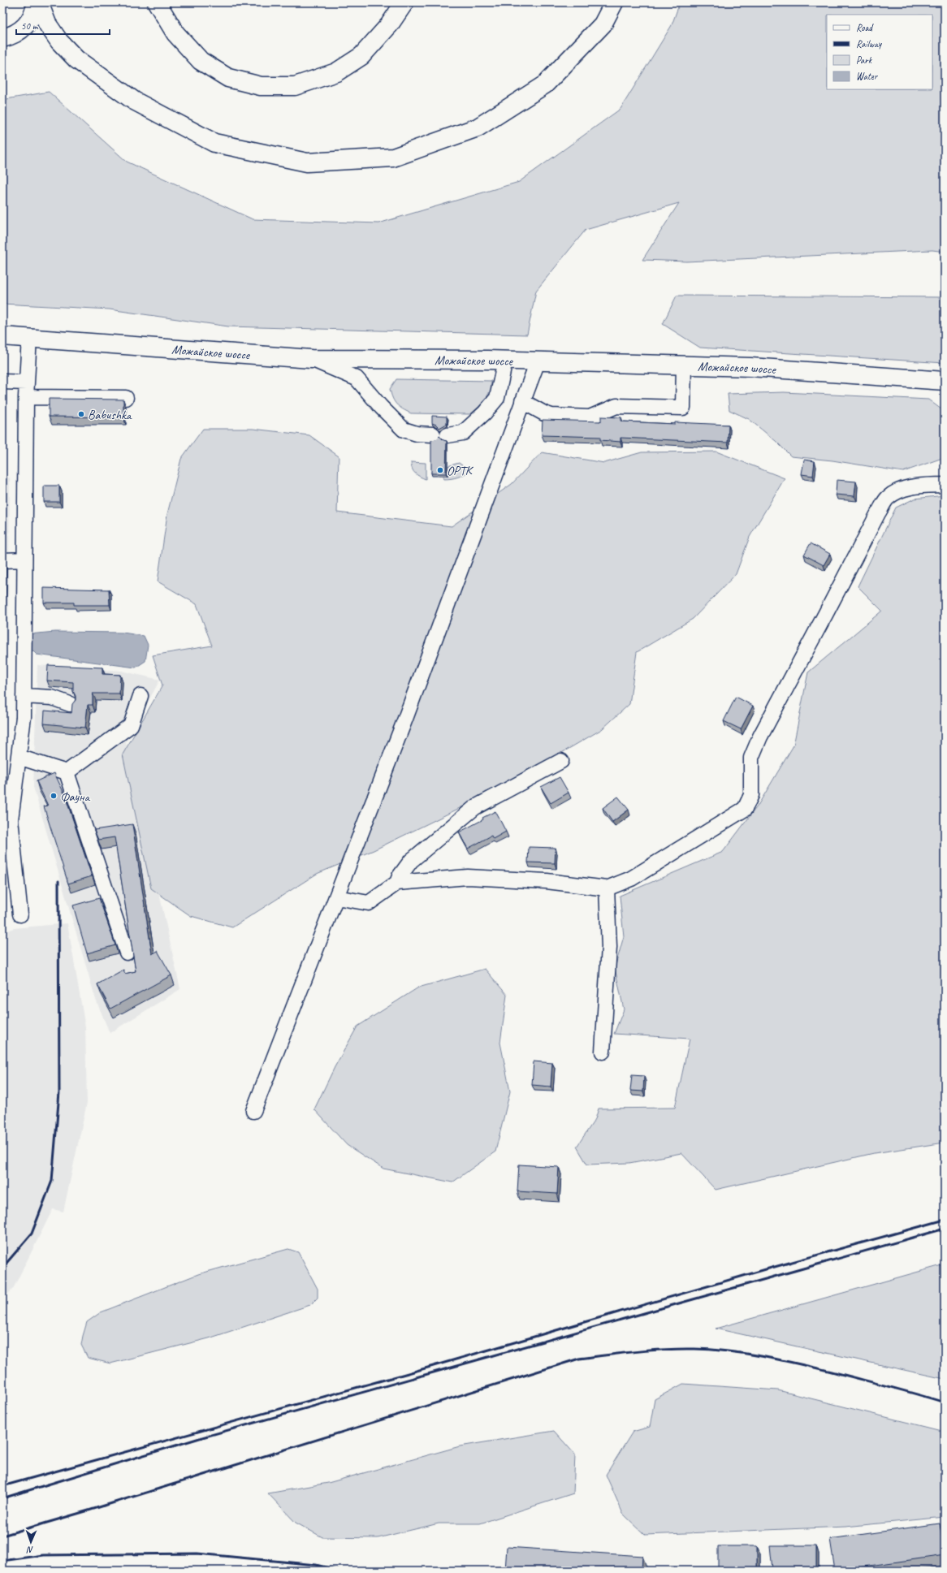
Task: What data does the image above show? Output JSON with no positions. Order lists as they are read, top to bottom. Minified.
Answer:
{"streets":{"main road":["Можайское шоссе"]},"places":["Babushka","ОРТК","Фауна"],"legend":["Road","Railway","Park","Water"],"scale_bar":"50 m","north":"bottom"}
